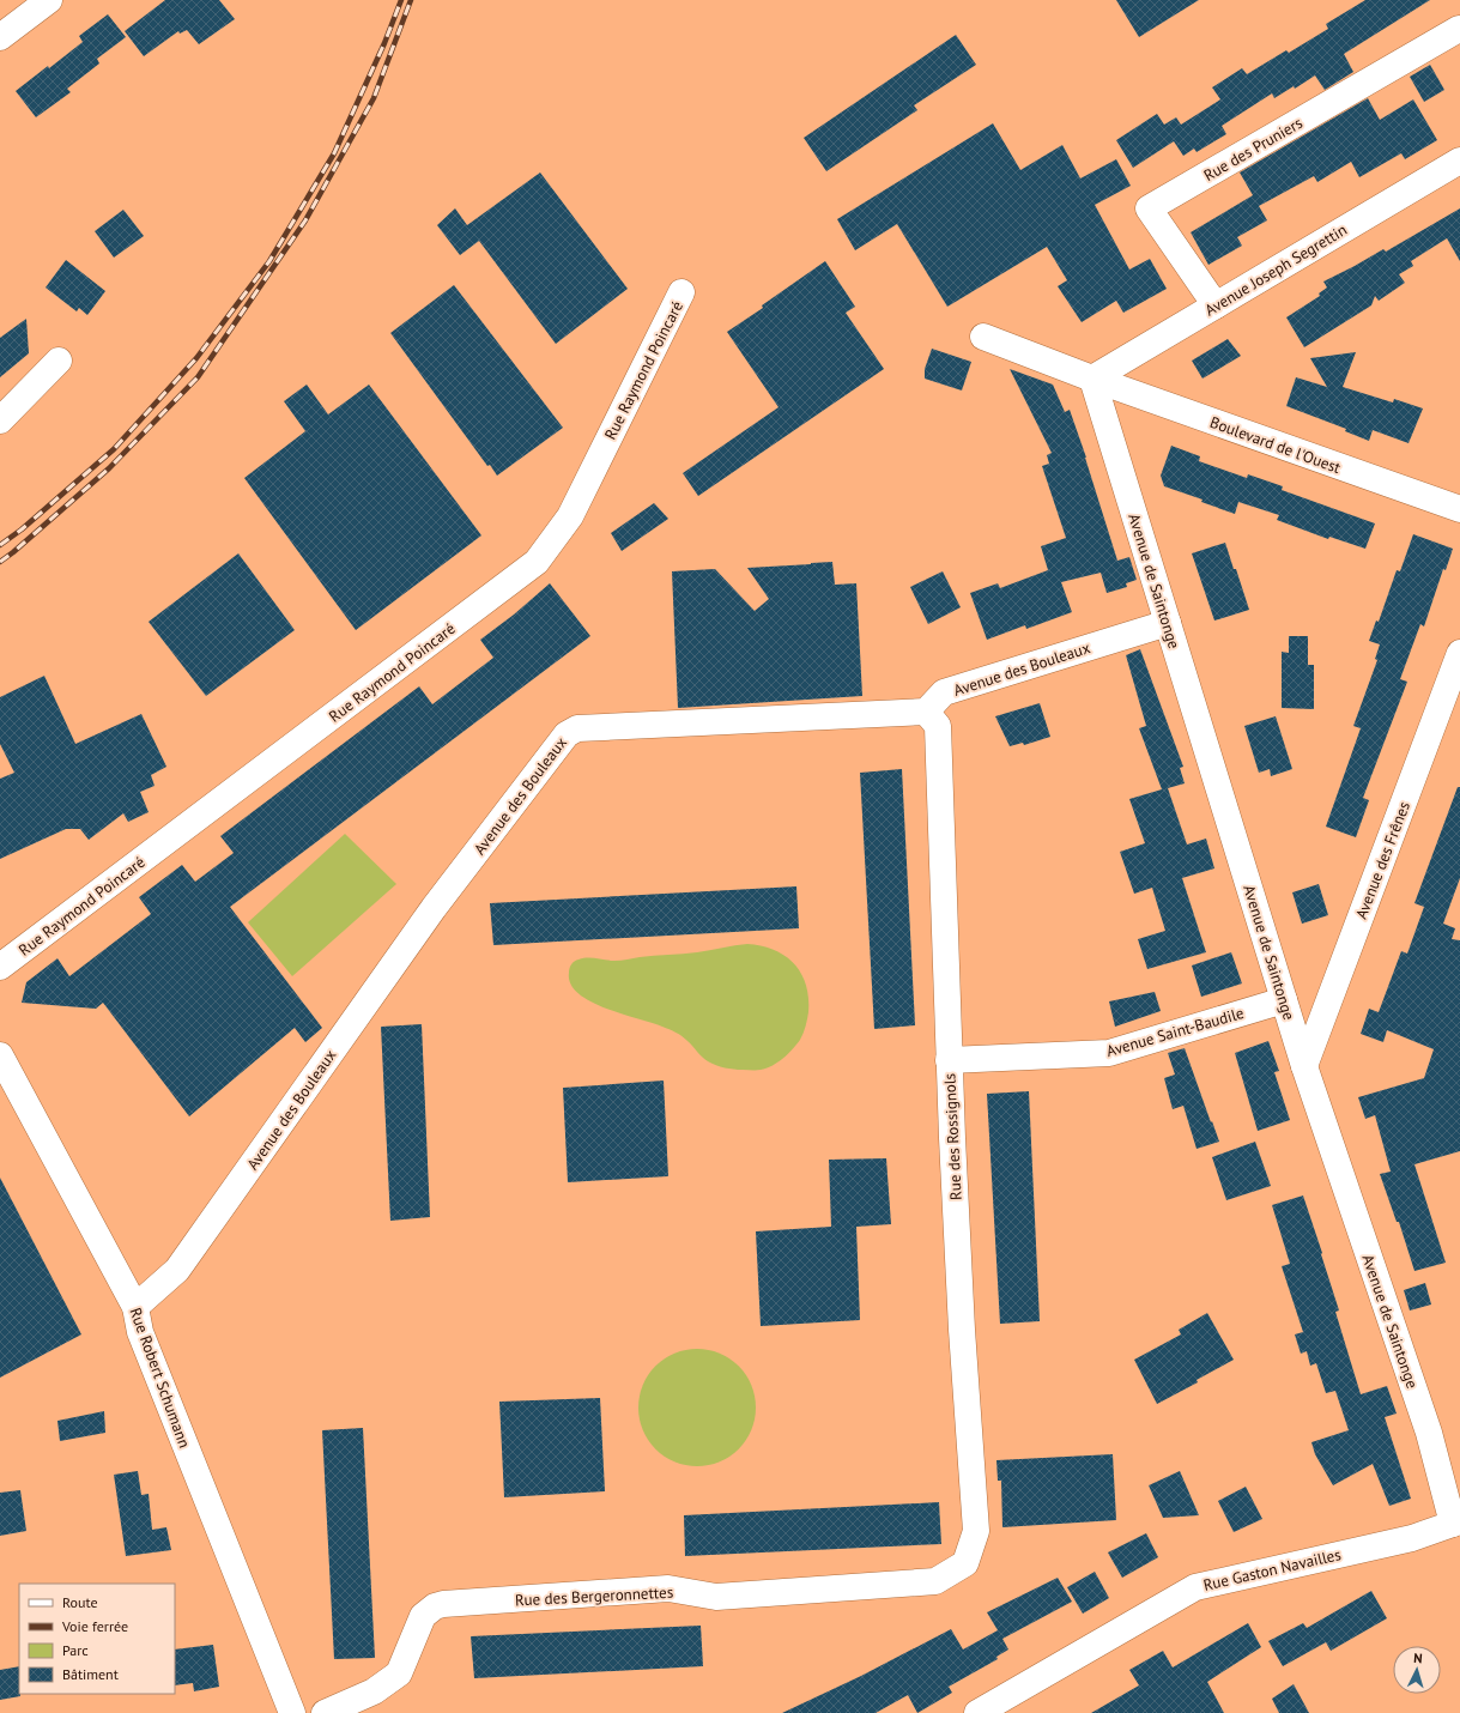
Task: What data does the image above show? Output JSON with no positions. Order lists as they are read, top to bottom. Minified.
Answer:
{"streets":{"street":["Rue des Pruniers","Avenue Joseph Segrettin","Rue Raymond Poincaré","Boulevard de l'Ouest","Avenue de Saintonge","Avenue des Bouleaux","Avenue des Frênes","Avenue Saint-Baudile","Rue des Rossignols","Rue Robert Schumann","Rue Gaston Navailles","Rue des Bergeronnettes"]},"crossings":[["Rue des Pruniers","Avenue Joseph Segrettin"],["Avenue Joseph Segrettin","Boulevard de l'Ouest"],["Avenue Joseph Segrettin","Avenue de Saintonge"],["Boulevard de l'Ouest","Avenue de Saintonge"],["Avenue de Saintonge","Avenue des Bouleaux"],["Avenue de Saintonge","Avenue des Frênes"],["Avenue de Saintonge","Avenue Saint-Baudile"],["Avenue de Saintonge","Rue Gaston Navailles"],["Avenue des Bouleaux","Rue des Rossignols"],["Avenue des Bouleaux","Rue Robert Schumann"],["Avenue Saint-Baudile","Rue des Rossignols"],["Rue des Rossignols","Rue des Bergeronnettes"]],"legend":["Route","Voie ferrée","Parc","Bâtiment"],"north":"top"}
